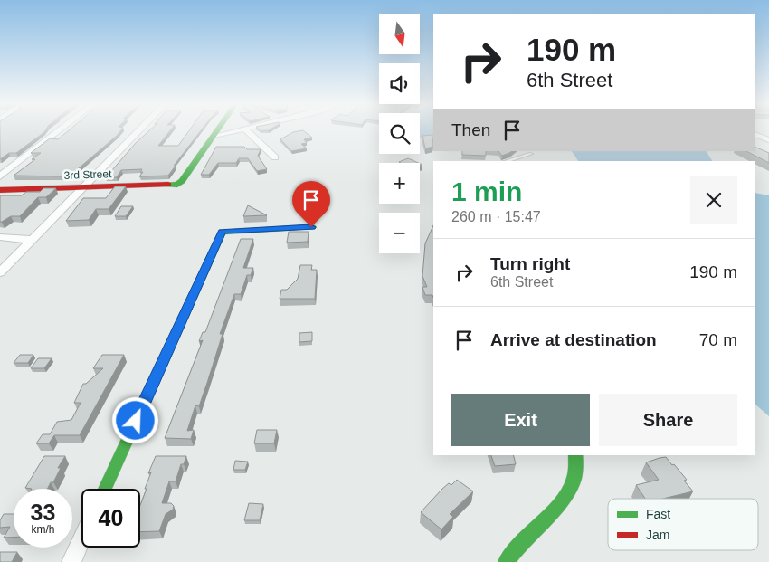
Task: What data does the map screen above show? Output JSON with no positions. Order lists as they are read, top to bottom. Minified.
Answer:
{"streets":{"street":["3rd Street"]},"legend":["Fast","Jam"],"north":"bottom","page":{"map_buttons":["+","−"],"turn":["190 m","6th Street"],"then":"Then","heading":["1 min","260 m · 15:47"],"list":[{"name":"Turn right","note":"6th Street","value":"190 m"},{"name":"Arrive at destination","value":"70 m"}],"buttons":["Exit","Share"],"speed":"33 km/h","limit":"40"}}
